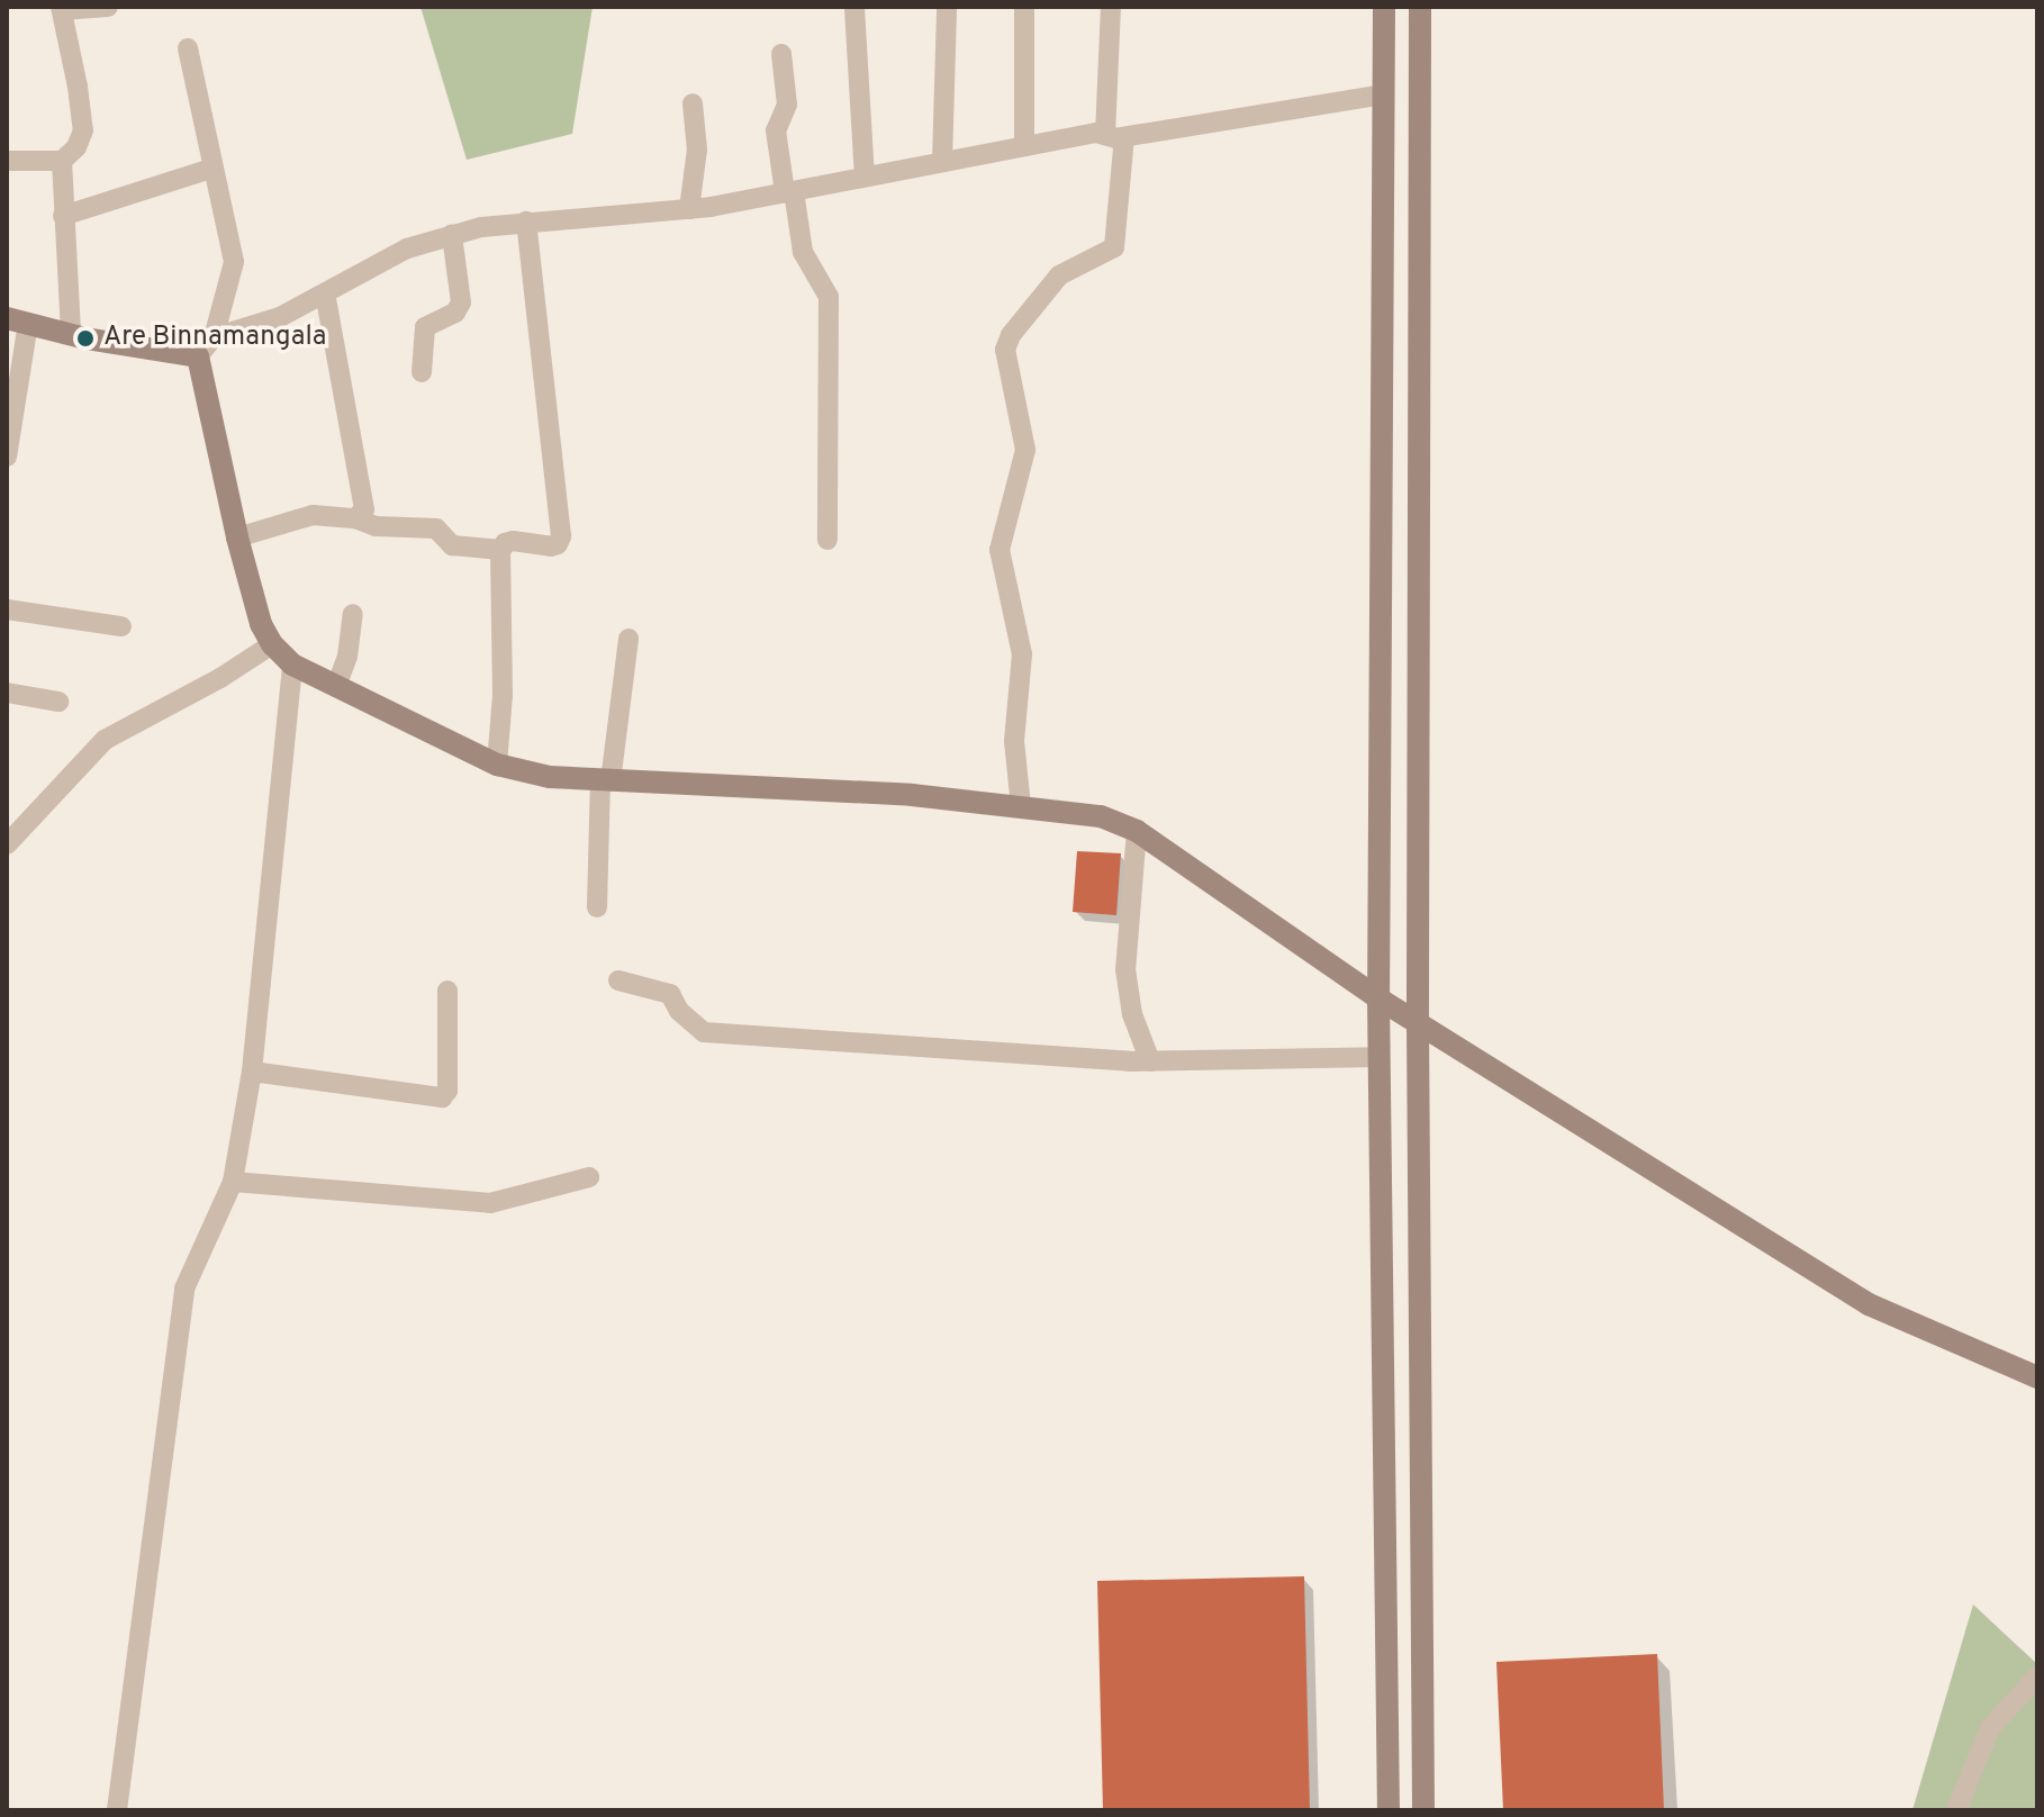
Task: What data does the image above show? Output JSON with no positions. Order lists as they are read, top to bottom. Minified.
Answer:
{"places":["Are Binnamangala"]}
